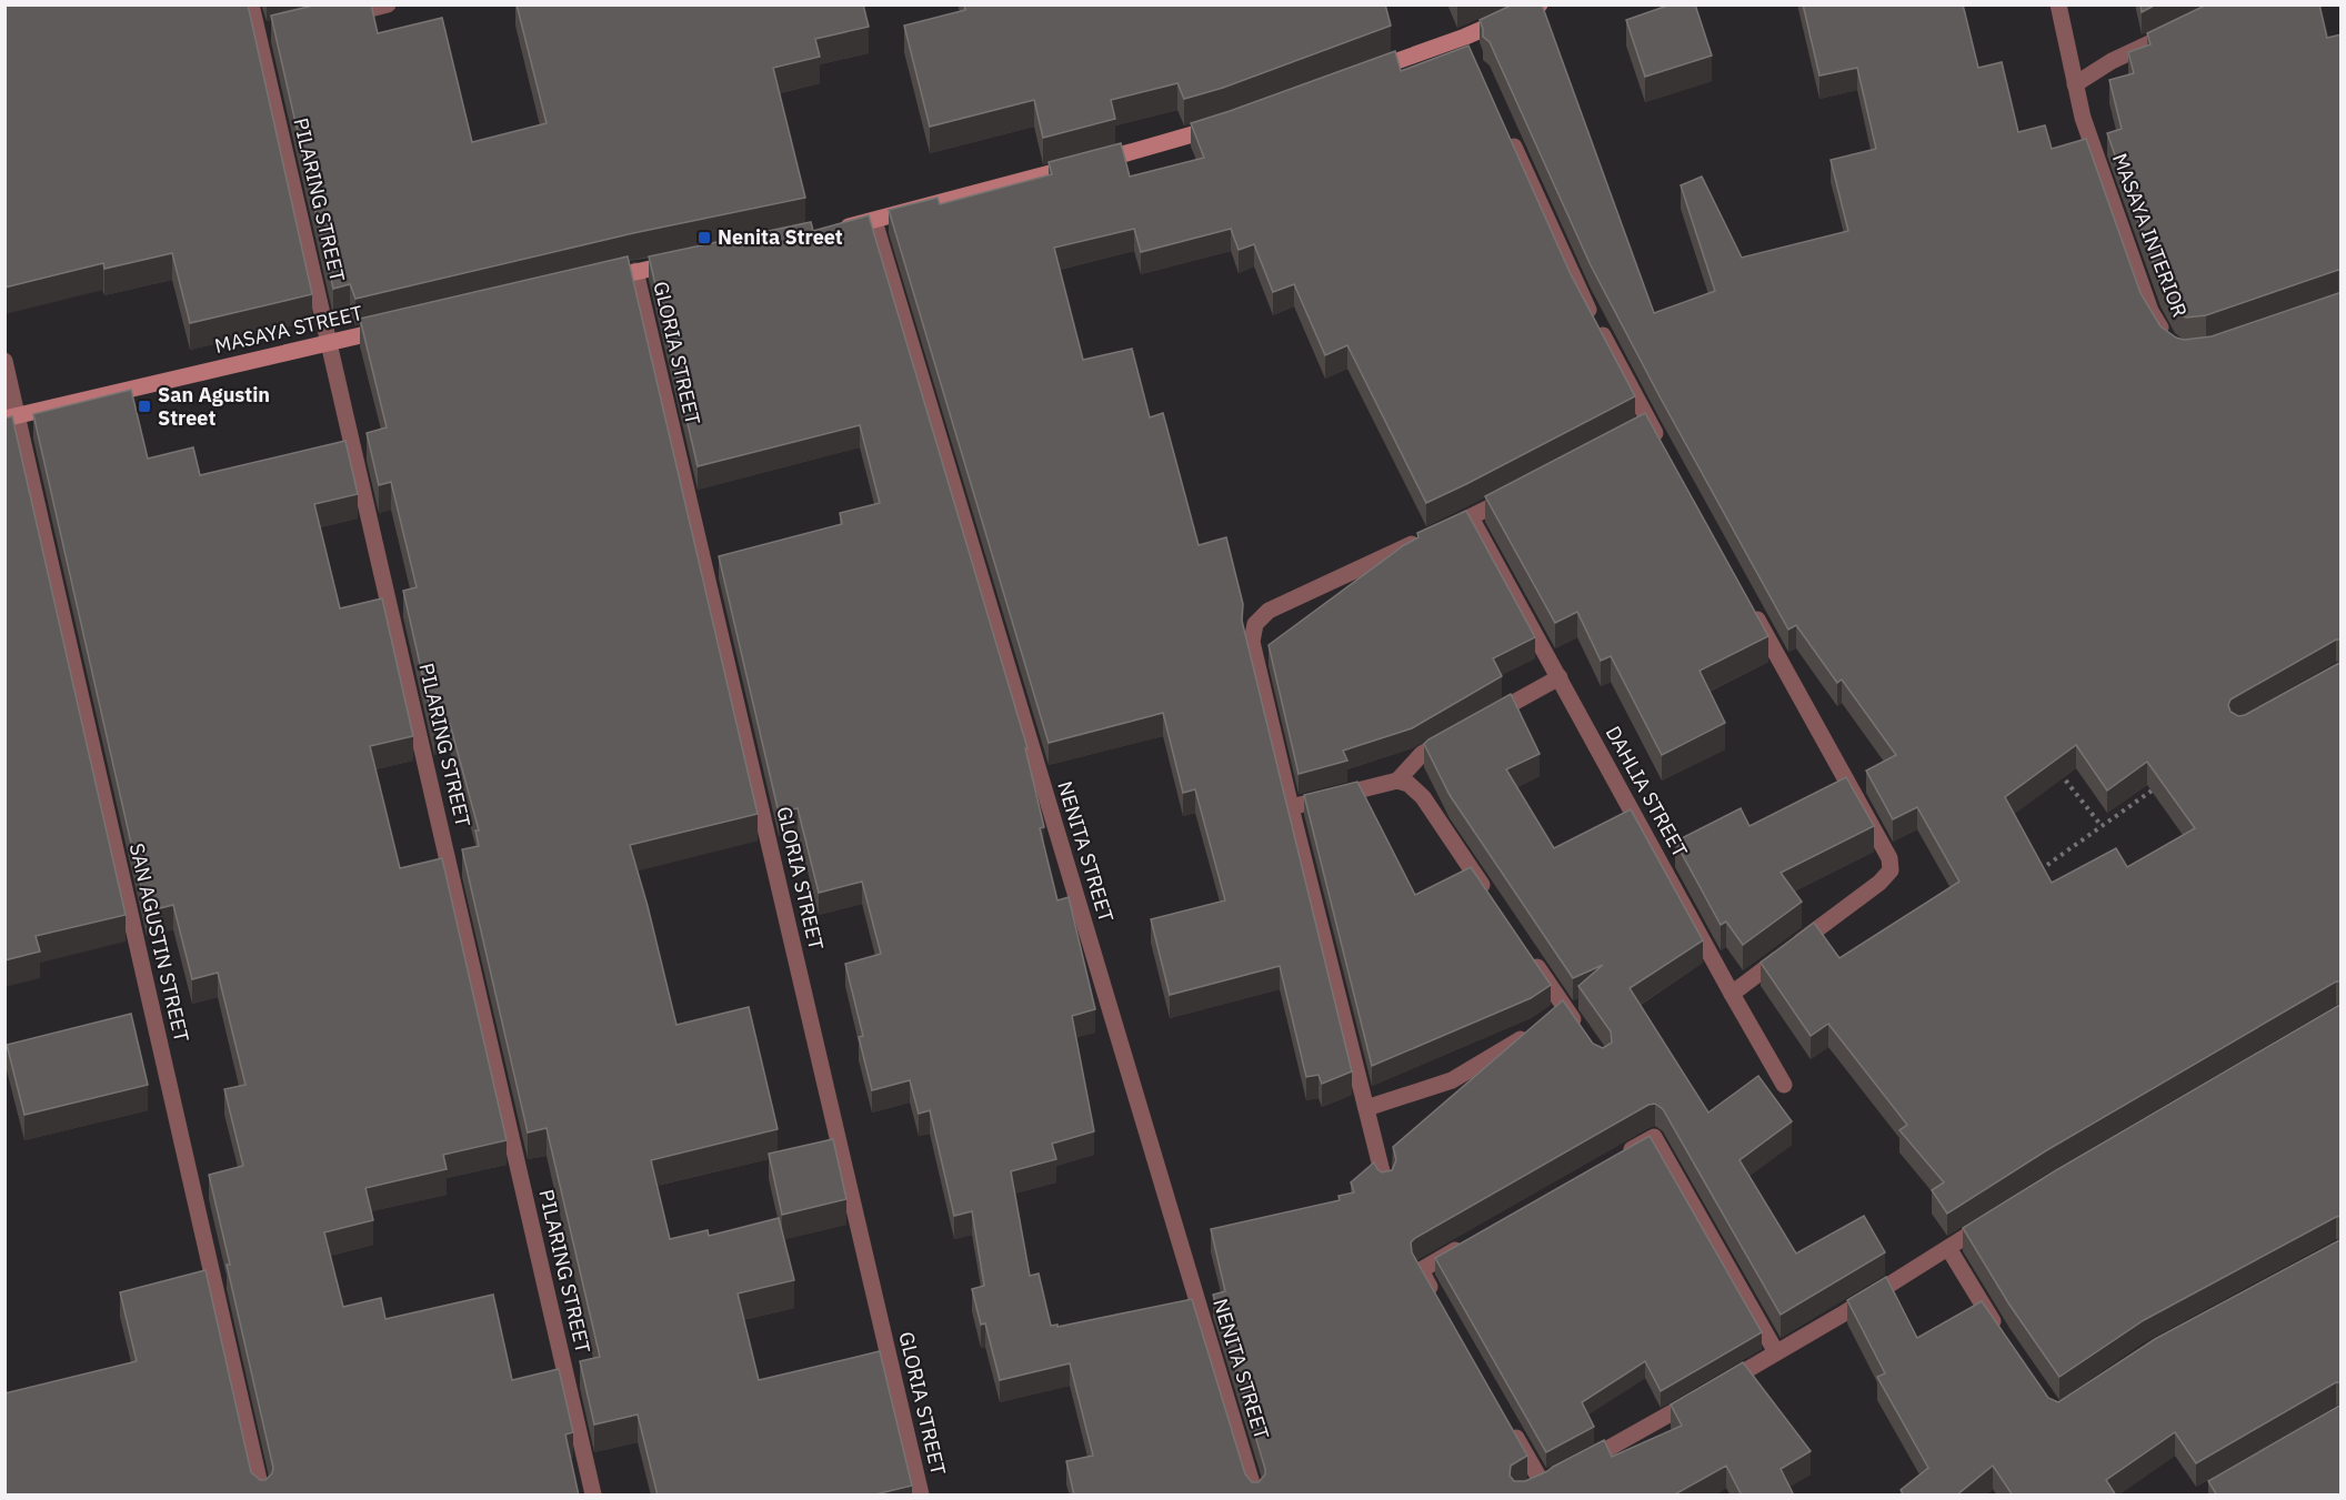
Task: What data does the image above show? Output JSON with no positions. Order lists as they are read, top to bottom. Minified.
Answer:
{"streets":{"street":["PILARING STREET","MASAYA INTERIOR","MASAYA STREET","GLORIA STREET","DAHLIA STREET","NENITA STREET","SAN AGUSTIN STREET"]},"crossings":[["PILARING STREET","MASAYA STREET"],["MASAYA STREET","SAN AGUSTIN STREET"]],"places":{"transit":["Nenita Street","San Agustin Street"]}}
